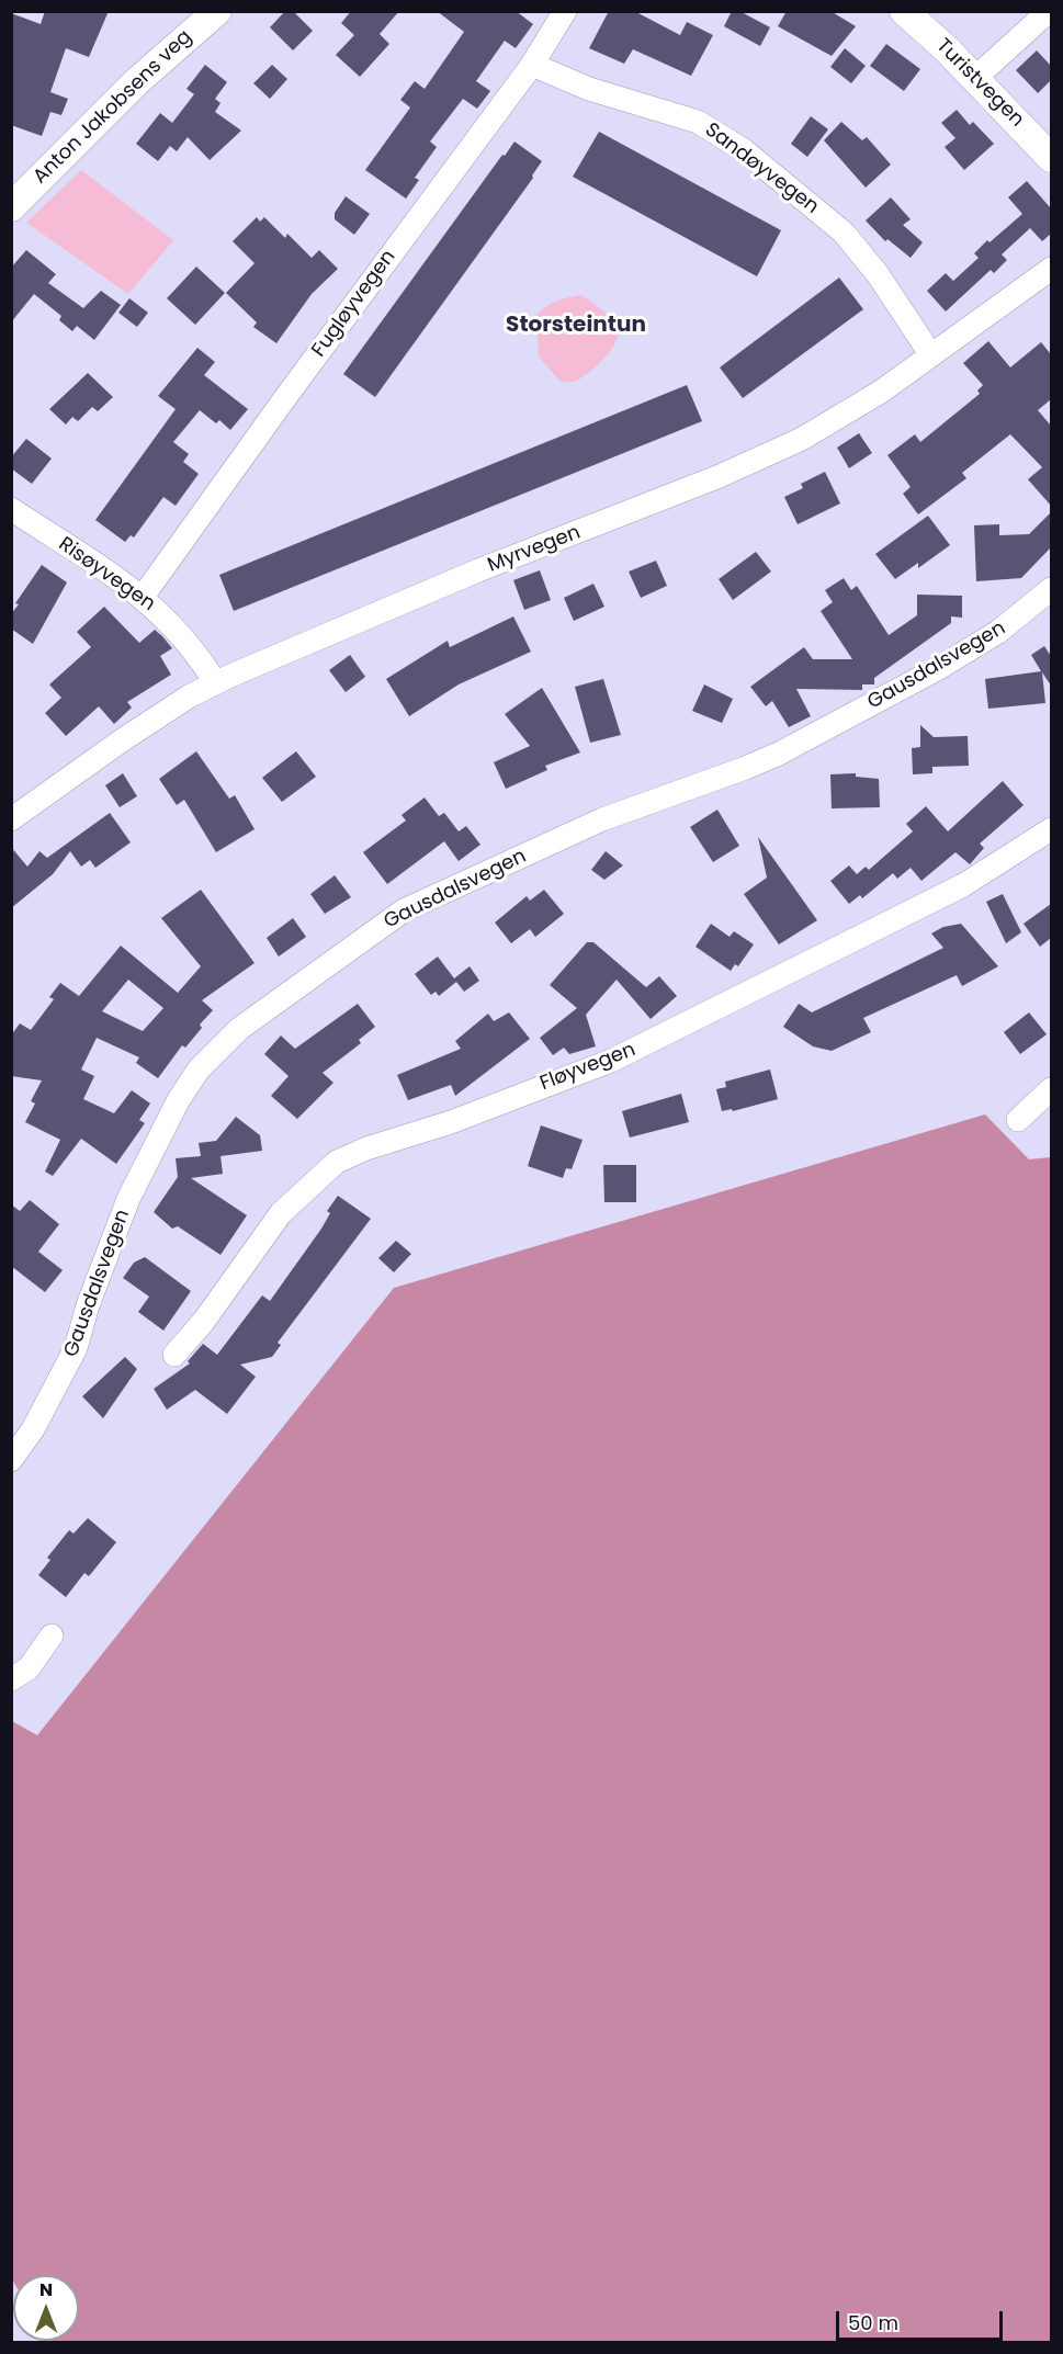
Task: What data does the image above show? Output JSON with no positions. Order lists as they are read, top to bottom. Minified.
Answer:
{"streets":{"street":["Turistvegen","Anton Jakobsens veg","Sandøyvegen","Fugløyvegen","Myrvegen","Risøyvegen","Gausdalsvegen","Fløyvegen"]},"crossings":[["Sandøyvegen","Fugløyvegen"],["Sandøyvegen","Myrvegen"],["Fugløyvegen","Risøyvegen"],["Myrvegen","Risøyvegen"]],"districts":["Storsteintun"],"scale_bar":"50 m","north":"top"}
